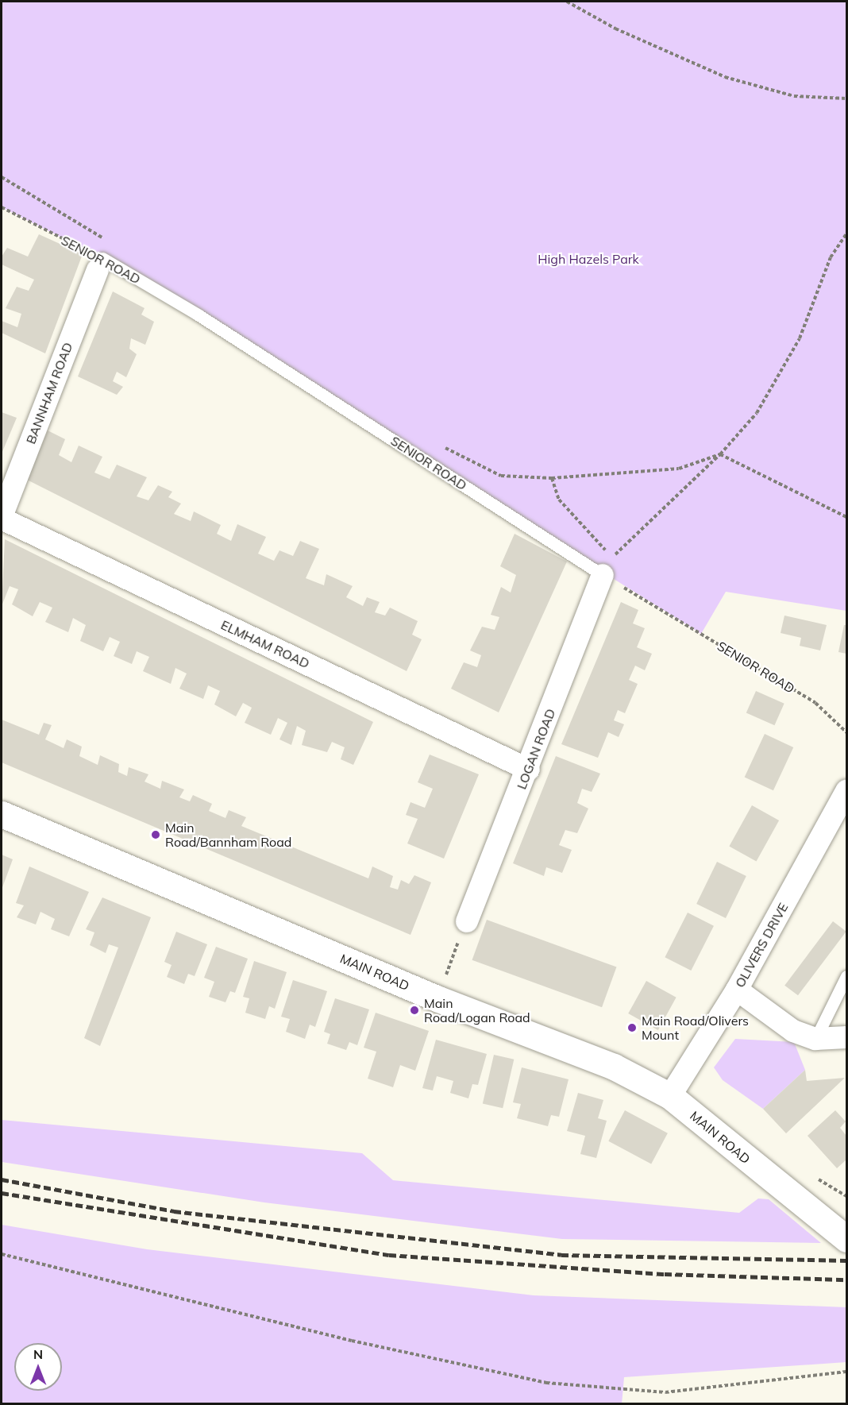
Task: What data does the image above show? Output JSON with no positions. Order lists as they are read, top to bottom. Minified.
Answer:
{"streets":{"main road":["MAIN ROAD"],"street":["BANNHAM ROAD","ELMHAM ROAD","LOGAN ROAD","OLIVERS DRIVE"],"lane":["SENIOR ROAD"]},"crossings":[["SENIOR ROAD","BANNHAM ROAD"],["SENIOR ROAD","LOGAN ROAD"],["BANNHAM ROAD","ELMHAM ROAD"],["ELMHAM ROAD","LOGAN ROAD"],["OLIVERS DRIVE","MAIN ROAD"]],"parks":["High Hazels Park"],"places":["Main Road/Bannham Road","Main Road/Logan Road","Main Road/Olivers Mount"],"north":"top"}
